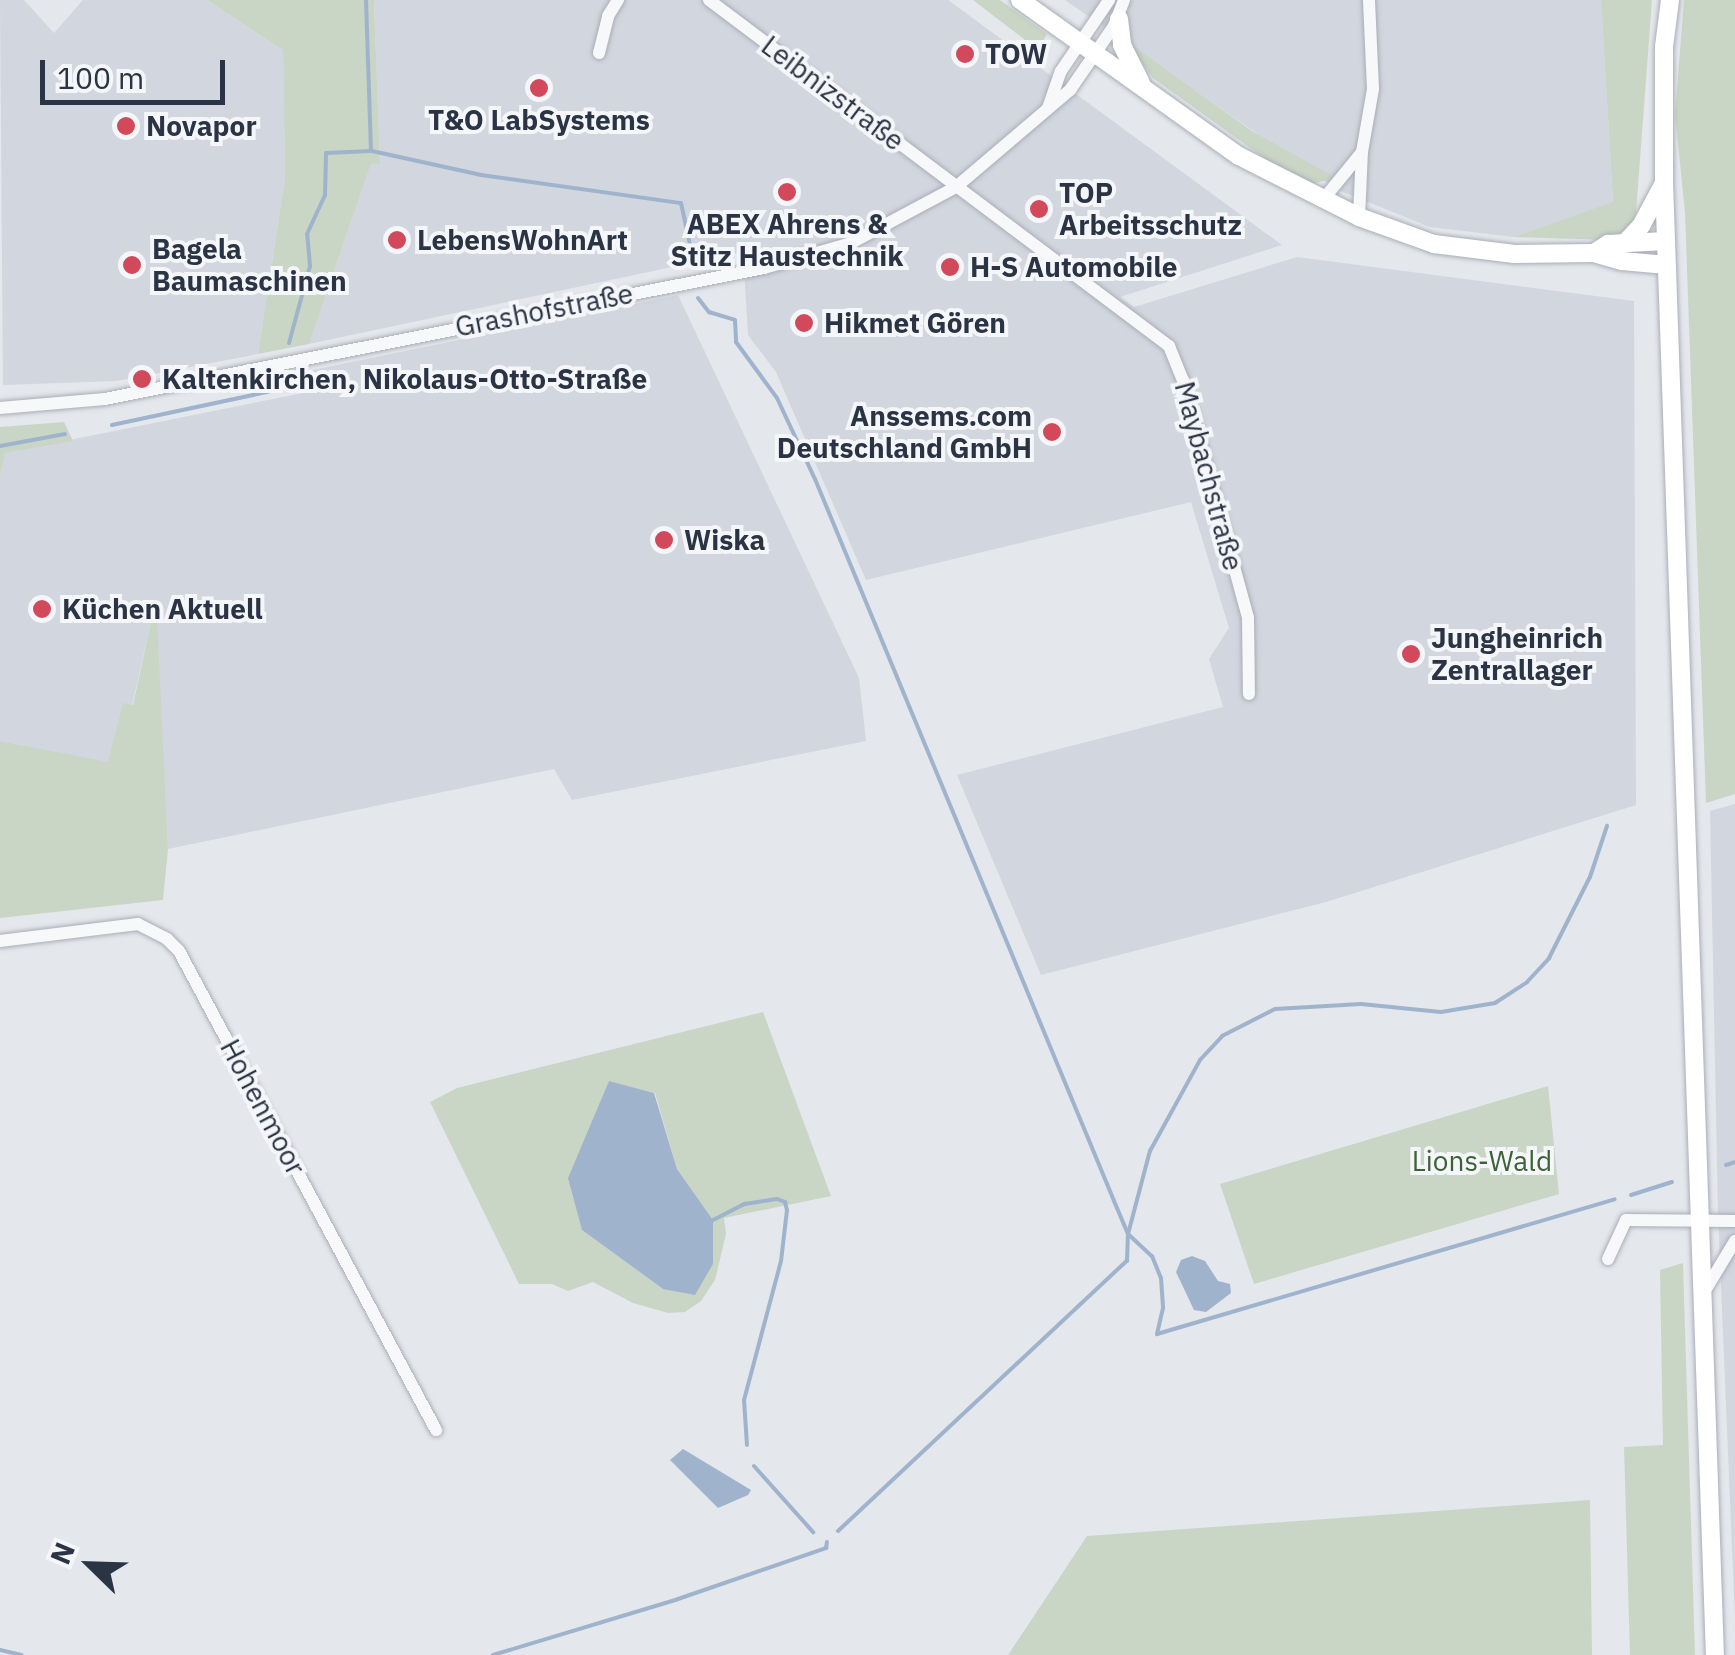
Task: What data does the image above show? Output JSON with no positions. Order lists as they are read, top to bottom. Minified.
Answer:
{"streets":{"street":["Leibnizstraße","Grashofstraße","Maybachstraße","Hohenmoor"]},"crossings":[["Leibnizstraße","Grashofstraße"],["Leibnizstraße","Maybachstraße"],["Grashofstraße","Maybachstraße"]],"parks":["Lions-Wald"],"places":["TOW","T&O LabSystems","Novapor","ABEX Ahrens & Stitz Haustechnik","TOP Arbeitsschutz","LebensWohnArt","Bagela Baumaschinen","H-S Automobile","Hikmet Gören","Kaltenkirchen, Nikolaus-Otto-Straße","Anssems.com Deutschland GmbH","Wiska","Küchen Aktuell","Jungheinrich Zentrallager"],"scale_bar":"100 m","north":"top left"}
